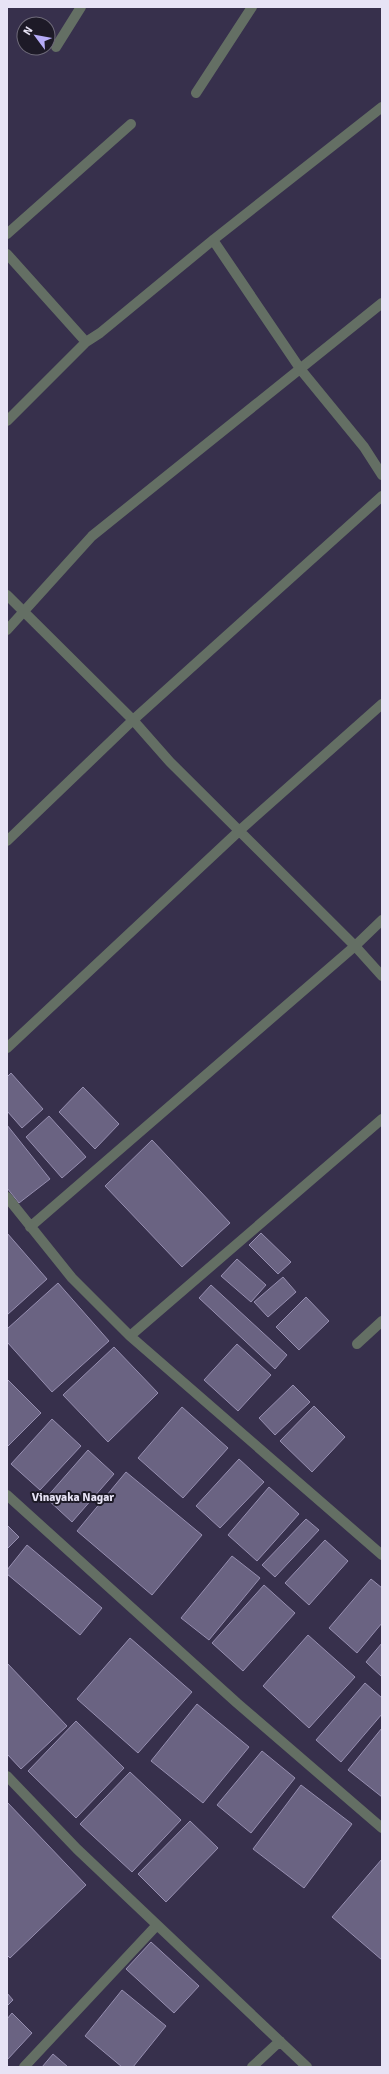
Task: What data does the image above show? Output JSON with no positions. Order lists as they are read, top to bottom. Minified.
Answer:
{"districts":["Vinayaka Nagar"],"north":"top left"}
